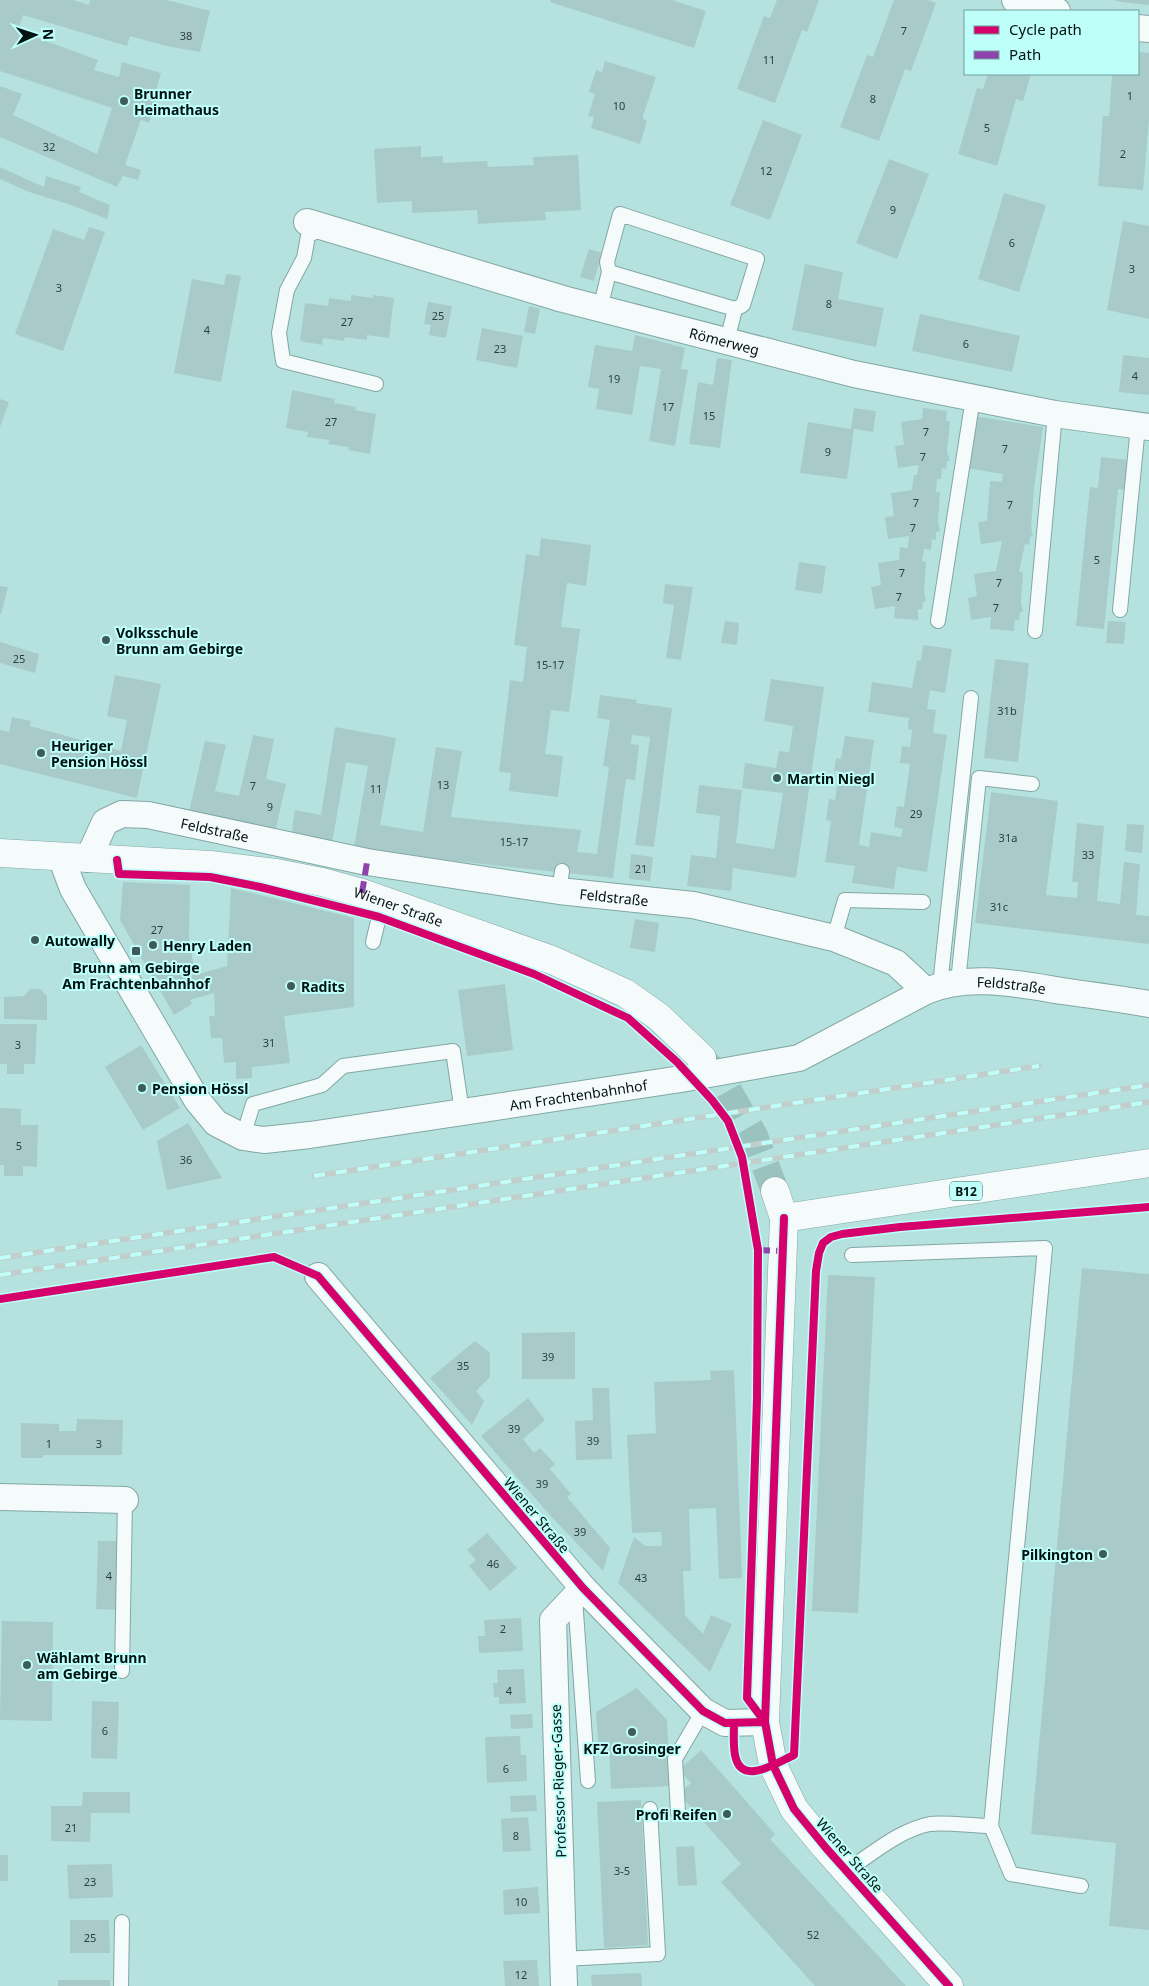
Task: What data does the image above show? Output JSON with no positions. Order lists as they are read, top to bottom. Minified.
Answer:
{"streets":{"main road":["Wiener Straße","B12"],"street":["Römerweg","Feldstraße","Am Frachtenbahnhof","Professor-Rieger-Gasse"]},"crossings":[["Feldstraße","Wiener Straße"],["Feldstraße","Am Frachtenbahnhof"],["Wiener Straße","Am Frachtenbahnhof"],["Wiener Straße","B12"],["Wiener Straße","Professor-Rieger-Gasse"]],"places":{"other":["Brunner Heimathaus","Volksschule Brunn am Gebirge","Heuriger Pension Hössl","Martin Niegl","Autowally","Henry Laden","Radits","Pension Hössl","Pilkington","Wählamt Brunn am Gebirge","KFZ Grosinger","Profi Reifen"],"transit":["Brunn am Gebirge Am Frachtenbahnhof"]},"house_numbers":["7","38","11","1","8","10","5","32","2","12","9","6","3","3","8","25","27","4","6","23","4","19","17","15","27","7","7","9","7","7","7","7","5","7","7","7","7","25","15-17","31b","13","7","11","9","29","31a","15-17","33","21","31c","27","31","3","5","36","39","35","39","39","1","3","39","39","46","4","43","2","4","6","6","21","8","3-5","23","10","52","25","12"],"legend":["Cycle path","Path"],"north":"right"}
